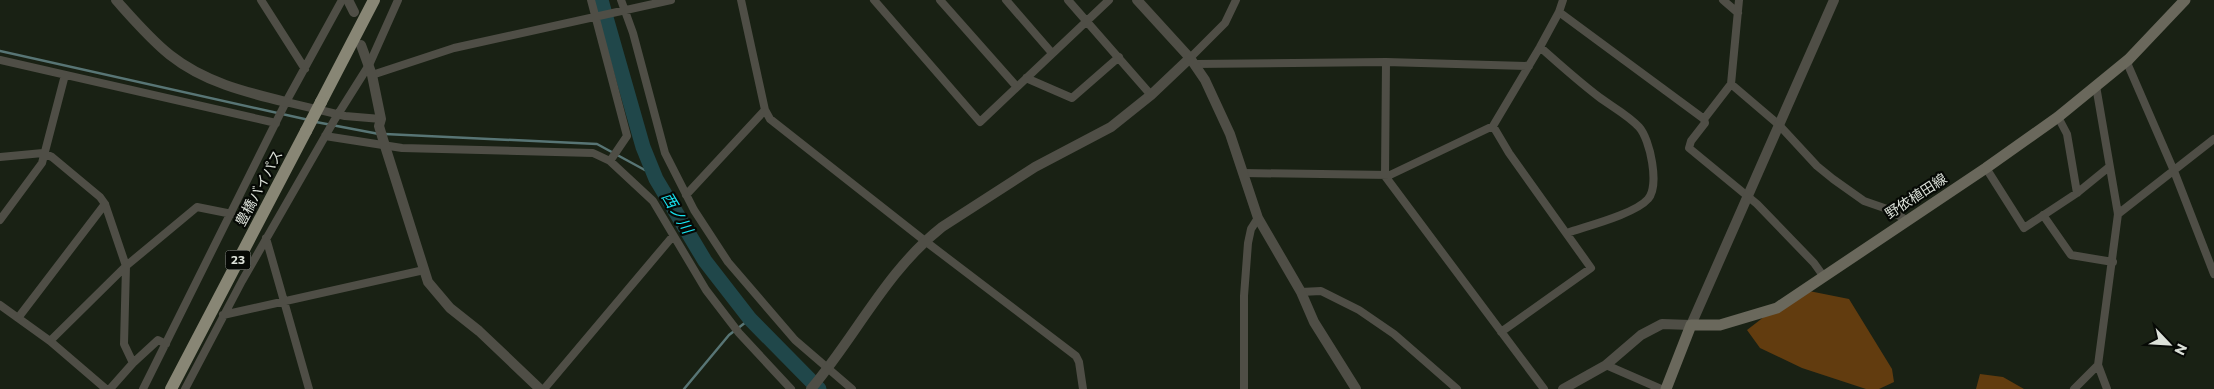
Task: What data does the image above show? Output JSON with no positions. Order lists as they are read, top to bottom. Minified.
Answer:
{"streets":{"highway":["豊橋バイパス","23"],"main road":["野依植田線"]},"water":["西ノ川"],"north":"bottom right"}
